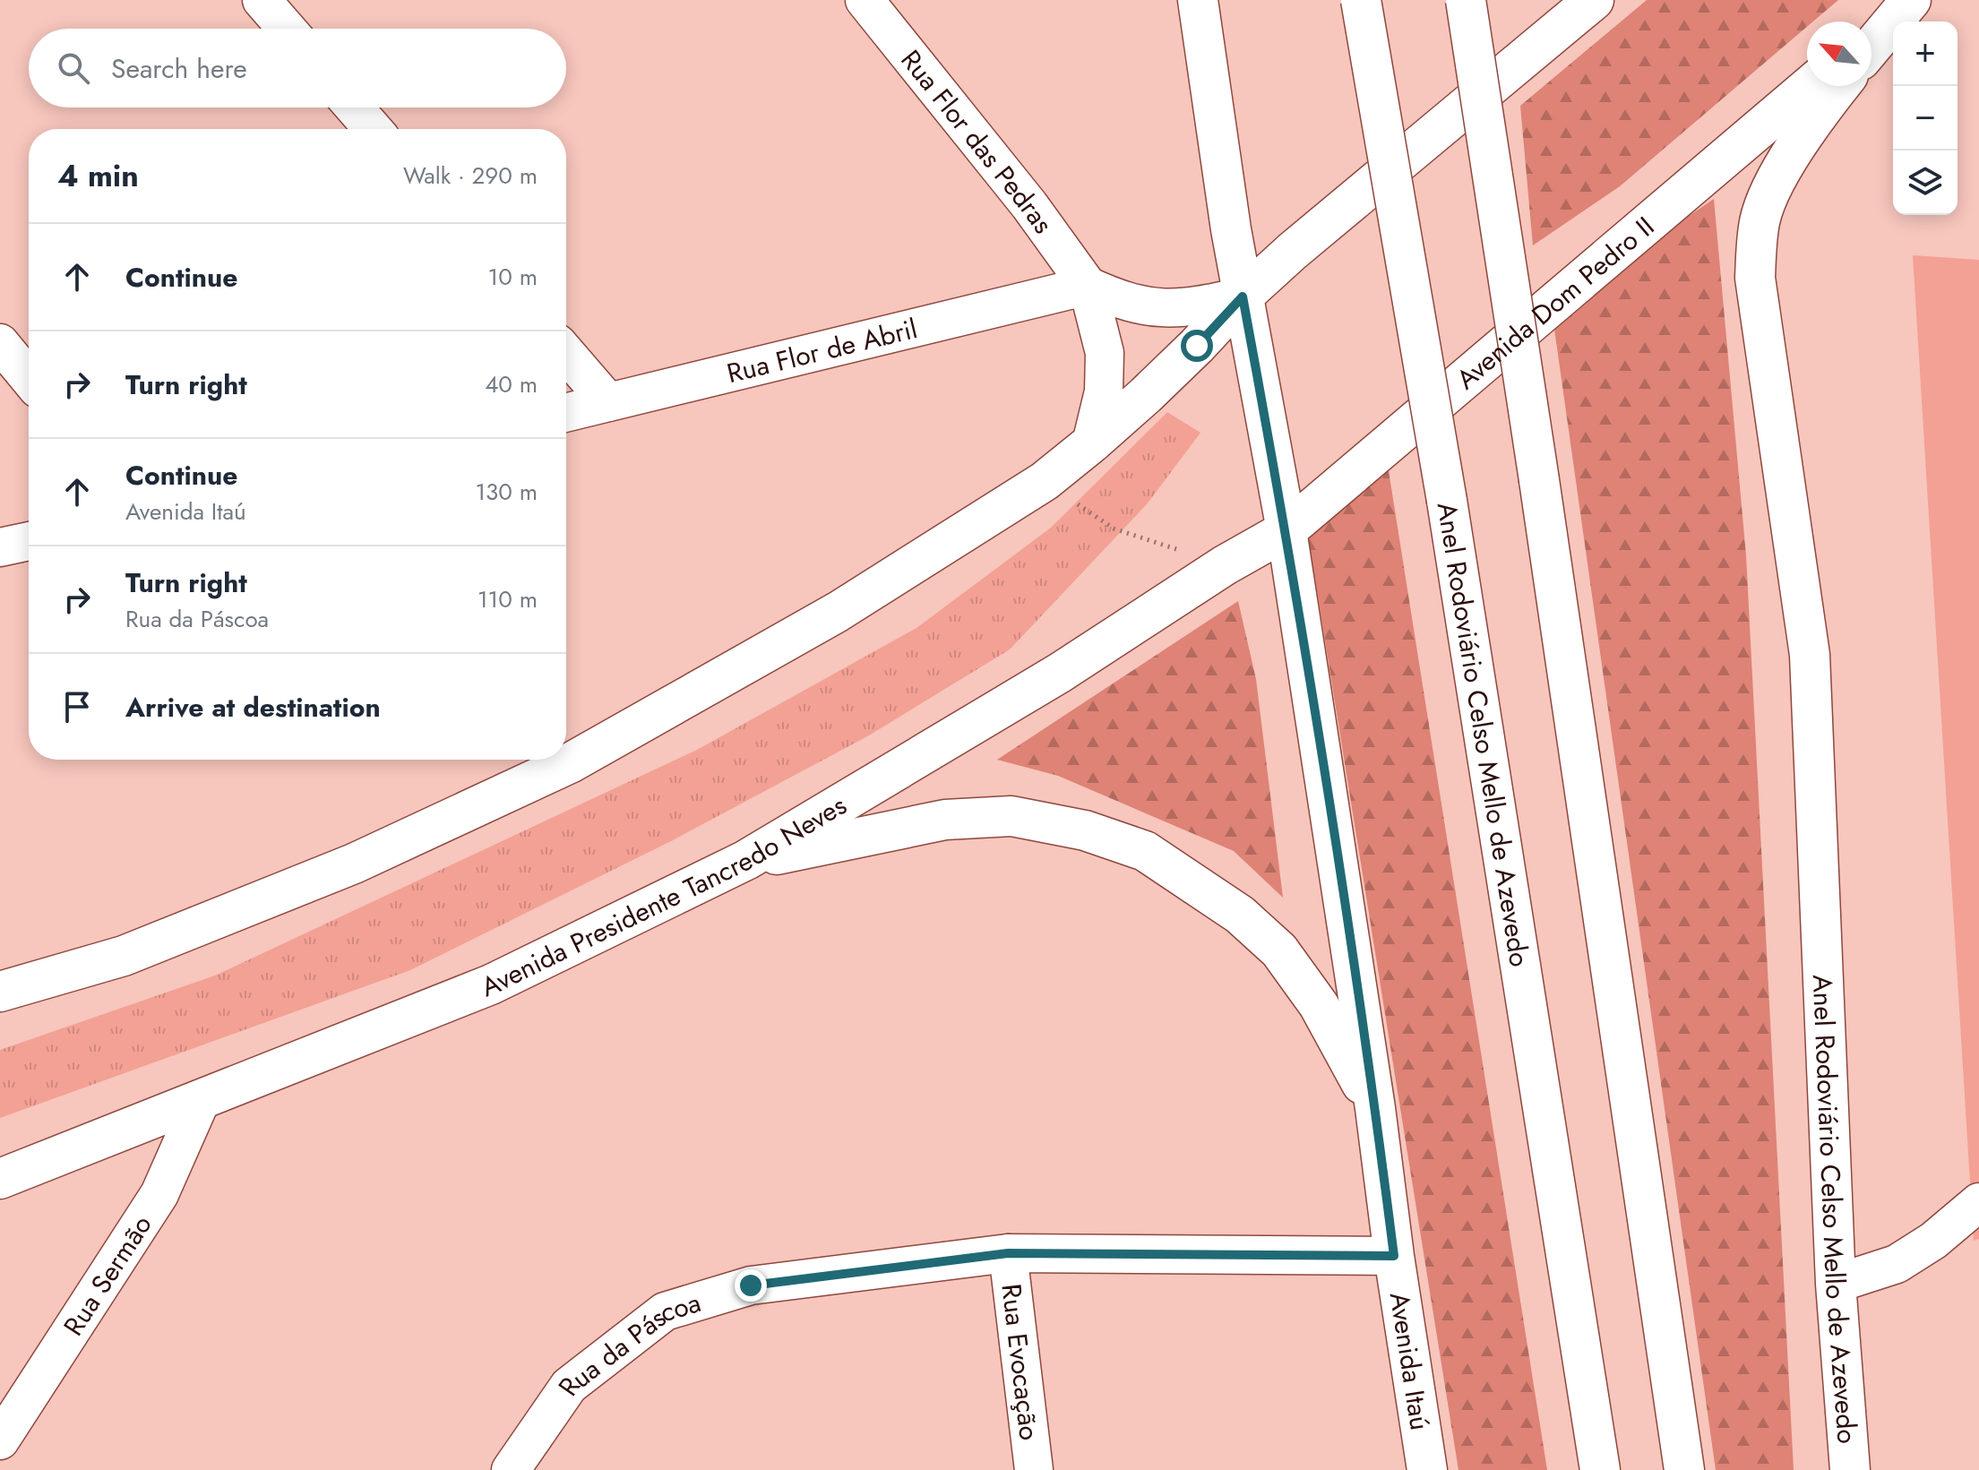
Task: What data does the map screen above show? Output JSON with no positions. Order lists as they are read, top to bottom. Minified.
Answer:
{"streets":{"main road":["Avenida Dom Pedro II","Anel Rodoviário Celso Mello de Azevedo","Avenida Presidente Tancredo Neves","Avenida Itaú"],"street":["Rua Flor das Pedras","Rua Flor de Abril","Rua Sermão","Rua da Páscoa","Rua Evocação"]},"crossings":[["Rua Flor das Pedras","Rua Flor de Abril"],["Avenida Dom Pedro II","Avenida Presidente Tancredo Neves"],["Avenida Dom Pedro II","Avenida Itaú"],["Avenida Presidente Tancredo Neves","Rua Sermão"],["Avenida Presidente Tancredo Neves","Avenida Itaú"],["Rua da Páscoa","Rua Evocação"],["Rua da Páscoa","Avenida Itaú"]],"north":"top left","page":{"map_buttons":["+","−"],"search":"Search here","heading":["4 min","Walk · 290 m"],"list":[["Continue","10 m"],["Turn right","40 m"],["Continue","Avenida Itaú","130 m"],["Turn right","Rua da Páscoa","110 m"],"Arrive at destination"]}}
